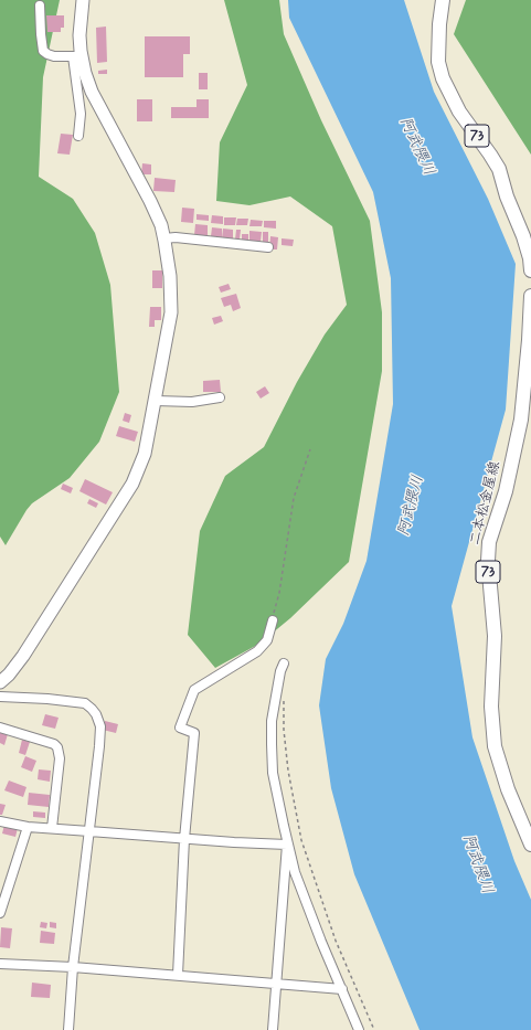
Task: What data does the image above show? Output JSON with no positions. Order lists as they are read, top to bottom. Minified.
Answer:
{"streets":{"main road":["73","二本松金屋線"]},"water":["阿武隈川"]}
